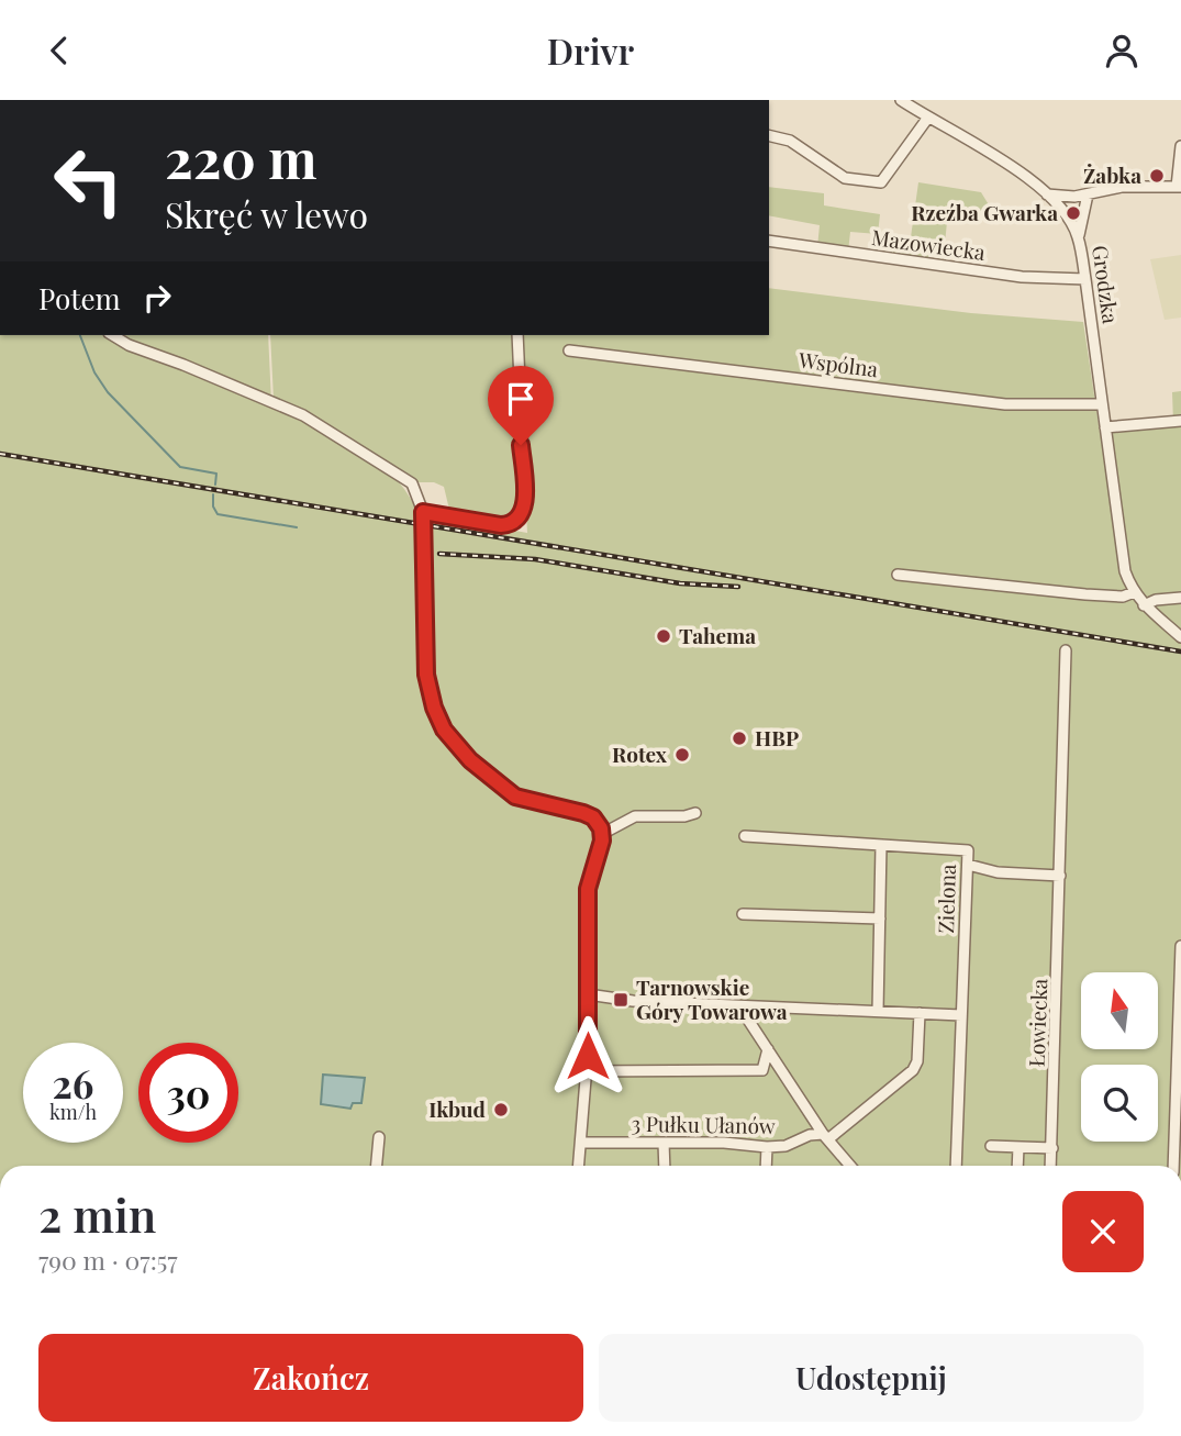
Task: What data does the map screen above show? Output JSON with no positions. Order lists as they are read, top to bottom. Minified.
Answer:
{"streets":{"street":["Mazowiecka","Grodzka","Wspólna","Zielona","Łowiecka","3 Pułku Ułanów"]},"crossings":[["Mazowiecka","Grodzka"],["Grodzka","Wspólna"]],"places":{"other":["Żabka","Rzeźba Gwarka","Tahema","HBP","Rotex","Ikbud"],"transit":["Tarnowskie Góry Towarowa"]},"north":"top","page":{"header":"Drivr","turn":["220 m","Skręć w lewo"],"then":"Potem","speed":"26 km/h","limit":"30","heading":["2 min","790 m · 07:57"],"buttons":["Zakończ","Udostępnij"]}}
